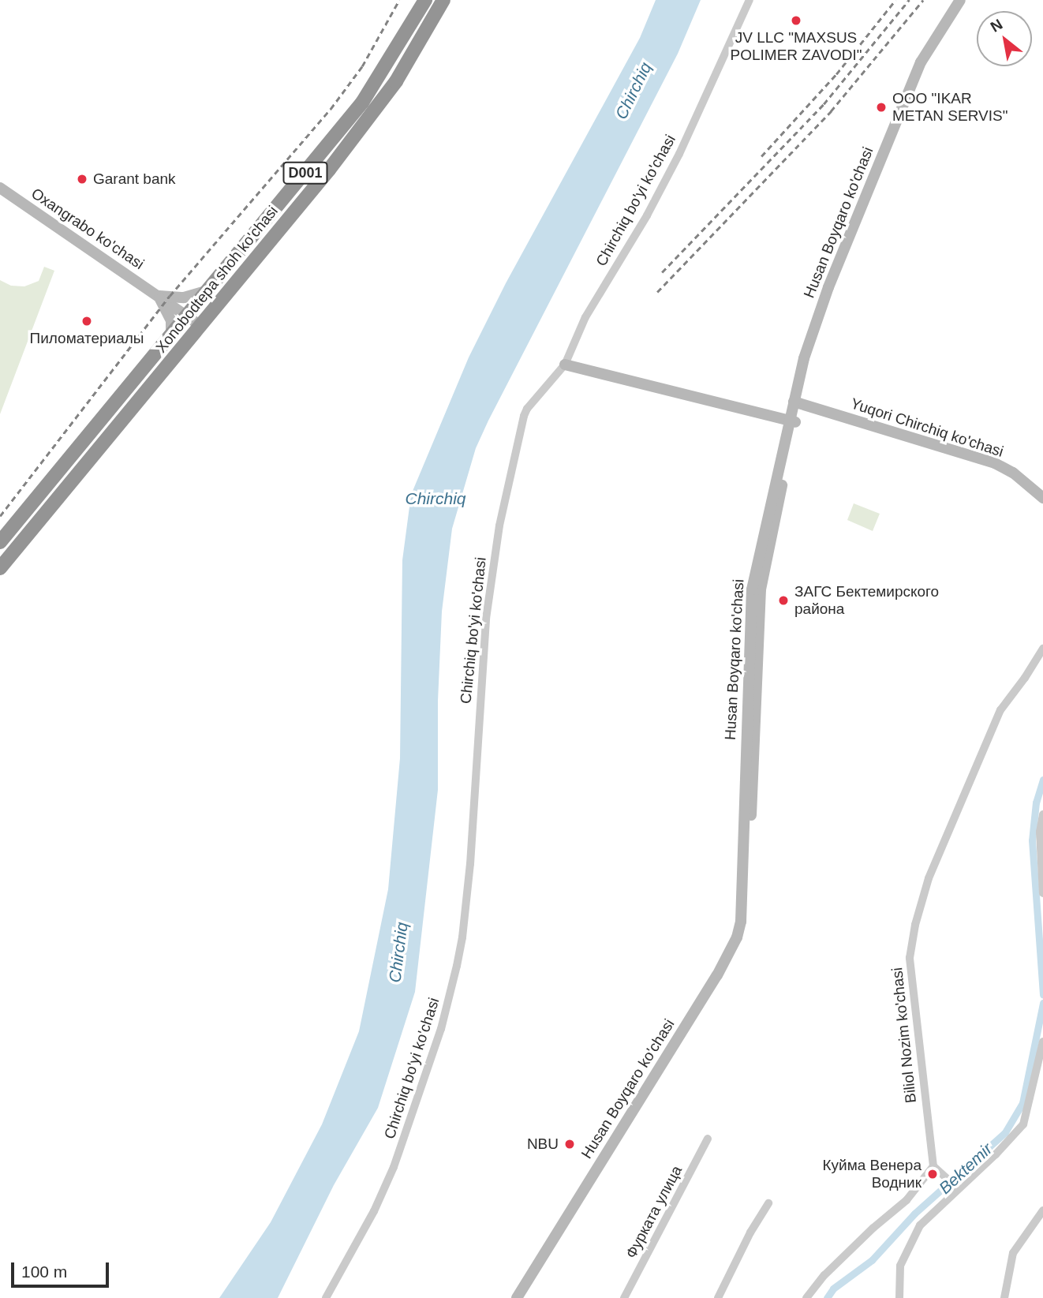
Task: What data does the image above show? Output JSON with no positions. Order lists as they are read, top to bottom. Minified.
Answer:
{"streets":{"highway":["D001","Xonobodtepa shoh ko'chasi"],"main road":["Husan Boyqaro ko'chasi","Oxangrabo ko'chasi","Yuqori Chirchiq ko'chasi"],"street":["Chirchiq bo'yi ko'chasi","Biliol Nozim ko'chasi","Фурката улица"]},"crossings":[["Husan Boyqaro ko'chasi","Yuqori Chirchiq ko'chasi"],["Oxangrabo ko'chasi","Xonobodtepa shoh ko'chasi"]],"water":["Chirchiq","Bektemir"],"places":["JV LLC \"MAXSUS POLIMER ZAVODI\"","OOO \"IKAR METAN SERVIS\"","Garant bank","Пиломатериалы","ЗАГС Бектемирского района","NBU","Куйма Венера Водник"],"scale_bar":"100 m","north":"top left"}
